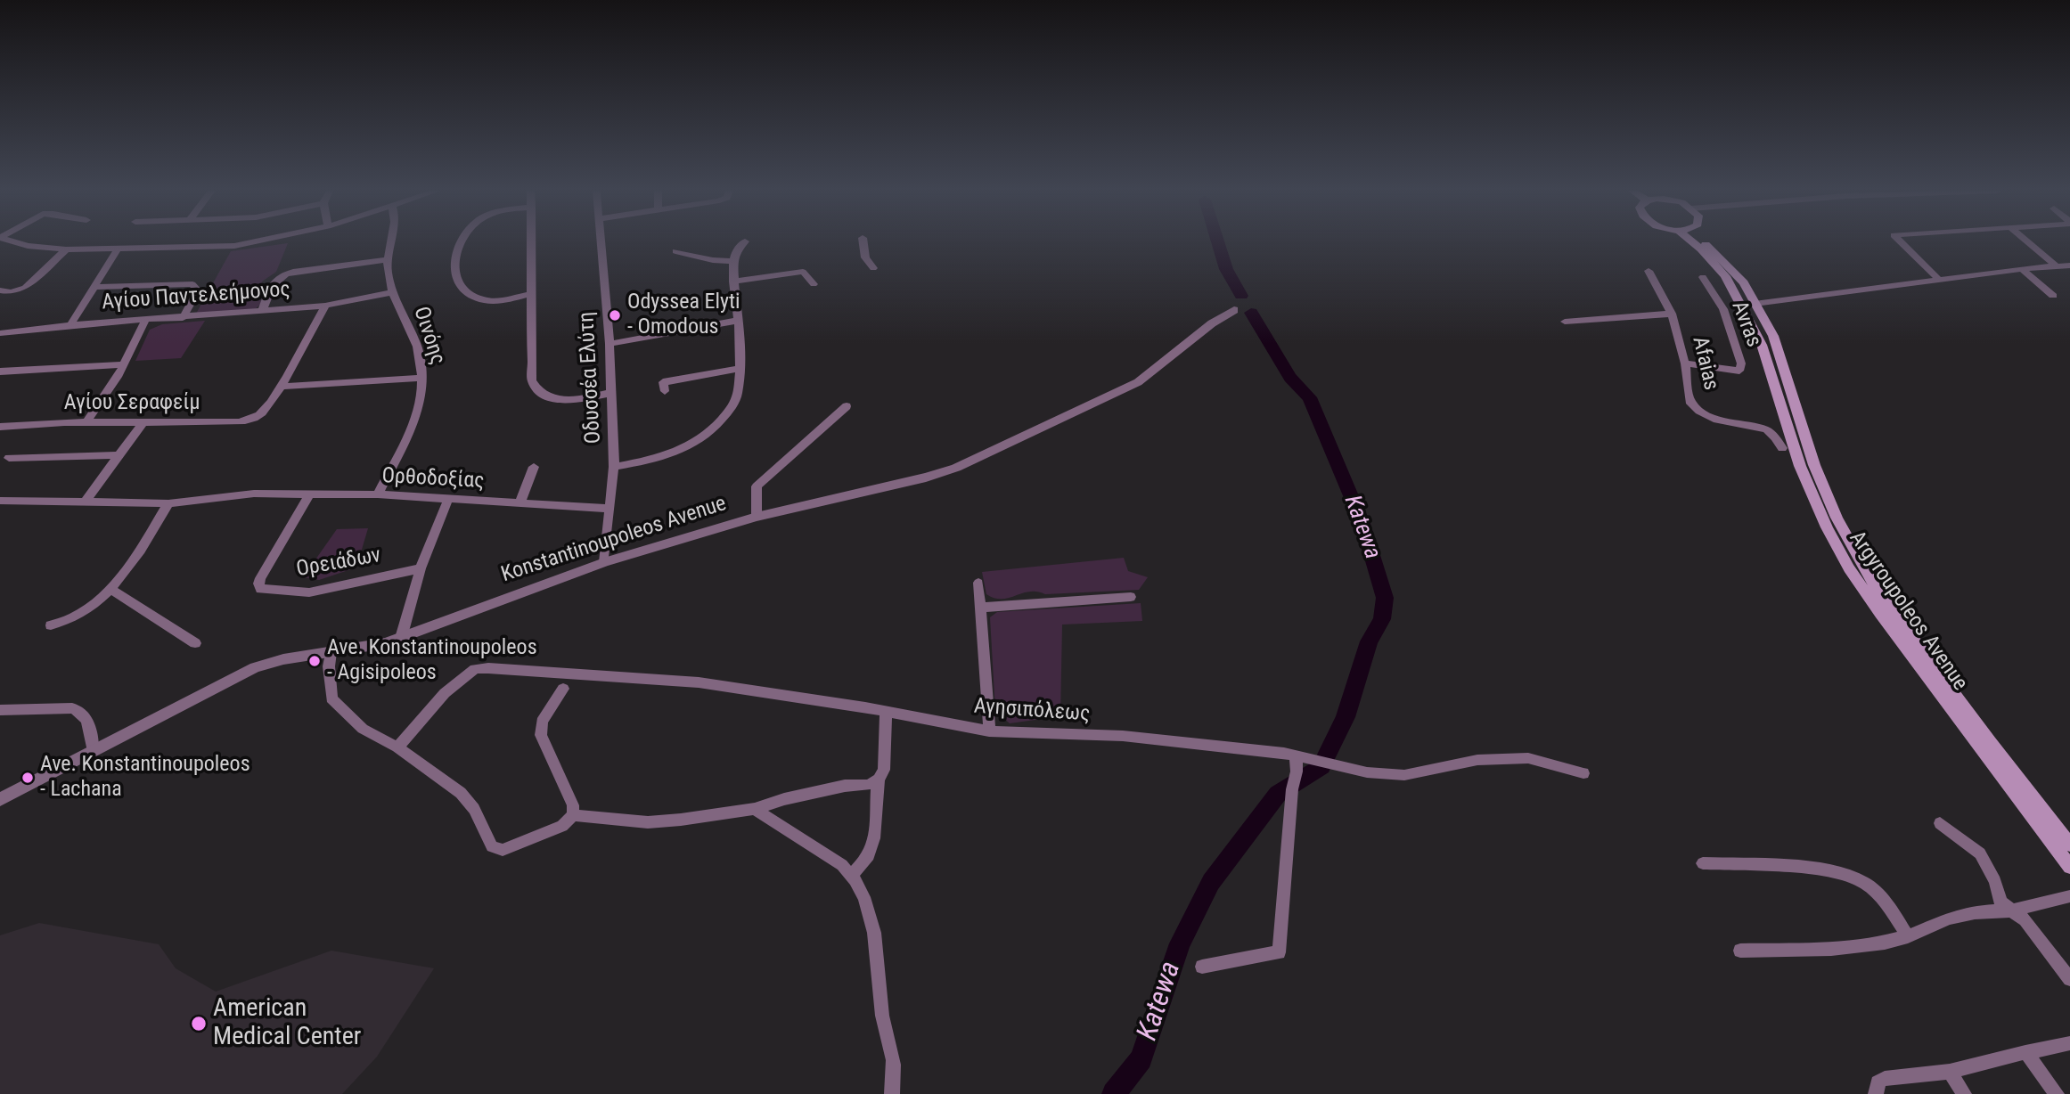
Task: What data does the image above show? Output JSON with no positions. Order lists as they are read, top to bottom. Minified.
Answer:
{"streets":{"main road":["Argyroupoleos Avenue"],"street":["Αγίου Παντελεήμονος","Avras","Οινόης","Afaias","Οδυσσέα Ελύτη","Αγίου Σεραφείμ","Ορθοδοξίας","Konstantinoupoleos Avenue","Ορειάδων","Αγησιπόλεως"]},"crossings":[["Αγίου Παντελεήμονος","Οινόης"],["Avras","Afaias"],["Οινόης","Ορθοδοξίας"],["Οδυσσέα Ελύτη","Ορθοδοξίας"],["Οδυσσέα Ελύτη","Konstantinoupoleos Avenue"],["Ορθοδοξίας","Ορειάδων"]],"water":["Katewa"],"places":["Odyssea Elyti - Omodous","Ave. Konstantinoupoleos - Agisipoleos","Ave. Konstantinoupoleos - Lachana","American Medical Center"]}
